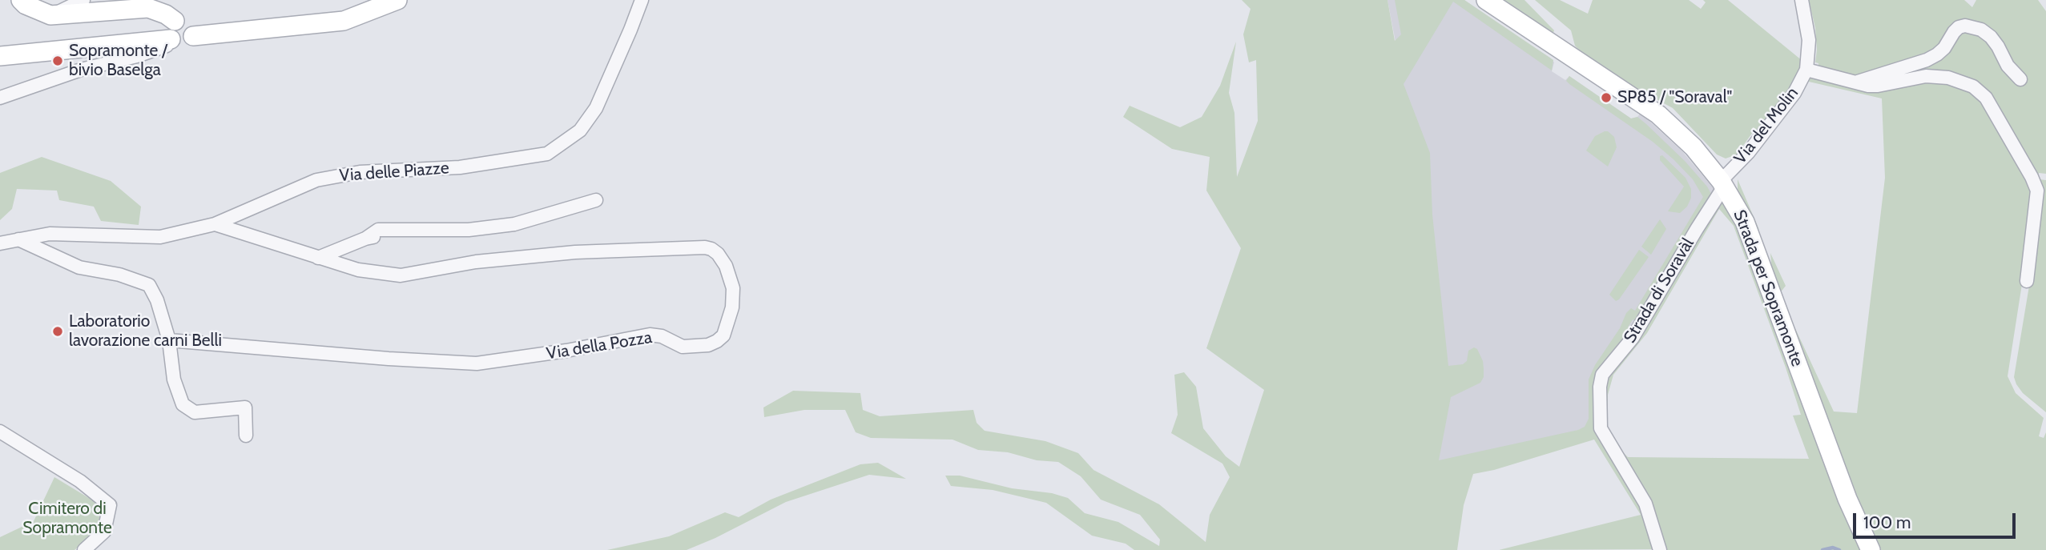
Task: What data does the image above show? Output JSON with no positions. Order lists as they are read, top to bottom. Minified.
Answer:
{"streets":{"main road":["Strada per Sopramonte"],"street":["Via del Molin","Via delle Piazze","Strada di Soravàl","Via della Pozza"]},"crossings":[["Via del Molin","Strada per Sopramonte"],["Via del Molin","Strada di Soravàl"],["Via delle Piazze","Via della Pozza"],["Strada per Sopramonte","Strada di Soravàl"]],"parks":["Cimitero di Sopramonte"],"places":["Sopramonte / bivio Baselga","SP85 / \"Soraval\"","Laboratorio lavorazione carni Belli"],"scale_bar":"100 m"}
